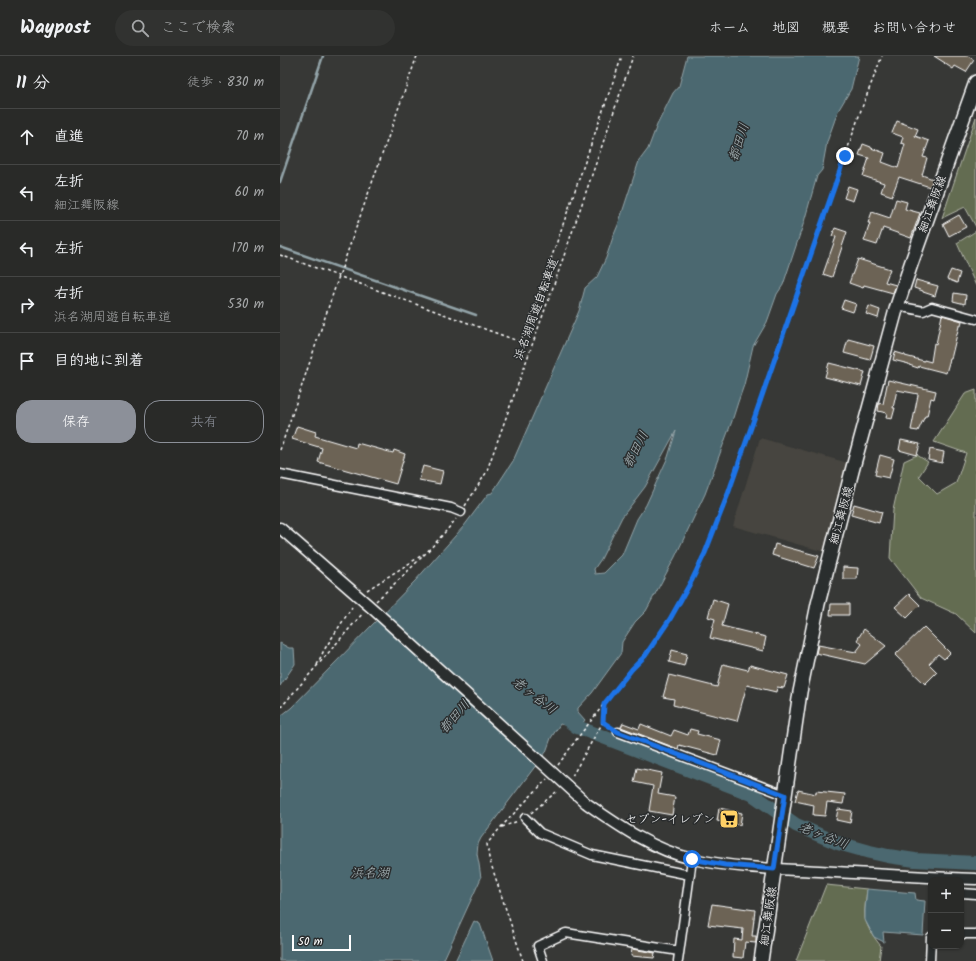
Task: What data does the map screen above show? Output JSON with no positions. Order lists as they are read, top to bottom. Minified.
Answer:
{"streets":{"main road":["細江舞阪線"],"path":["浜名湖周遊自転車道"]},"water":["都田川","老ヶ谷川","浜名湖"],"places":{"supermarket":["セブン-イレブン"]},"scale_bar":"50 m","page":{"header":"Waypost","search":"ここで検索","nav":["ホーム","地図","概要","お問い合わせ"],"heading":["11 分","徒歩 · 830 m"],"list":[["直進","70 m"],["左折","細江舞阪線","60 m"],["左折","170 m"],["右折","浜名湖周遊自転車道","530 m"],"目的地に到着"],"buttons":["保存","共有"],"map_buttons":["+","−"],"scale":"50 m"}}
